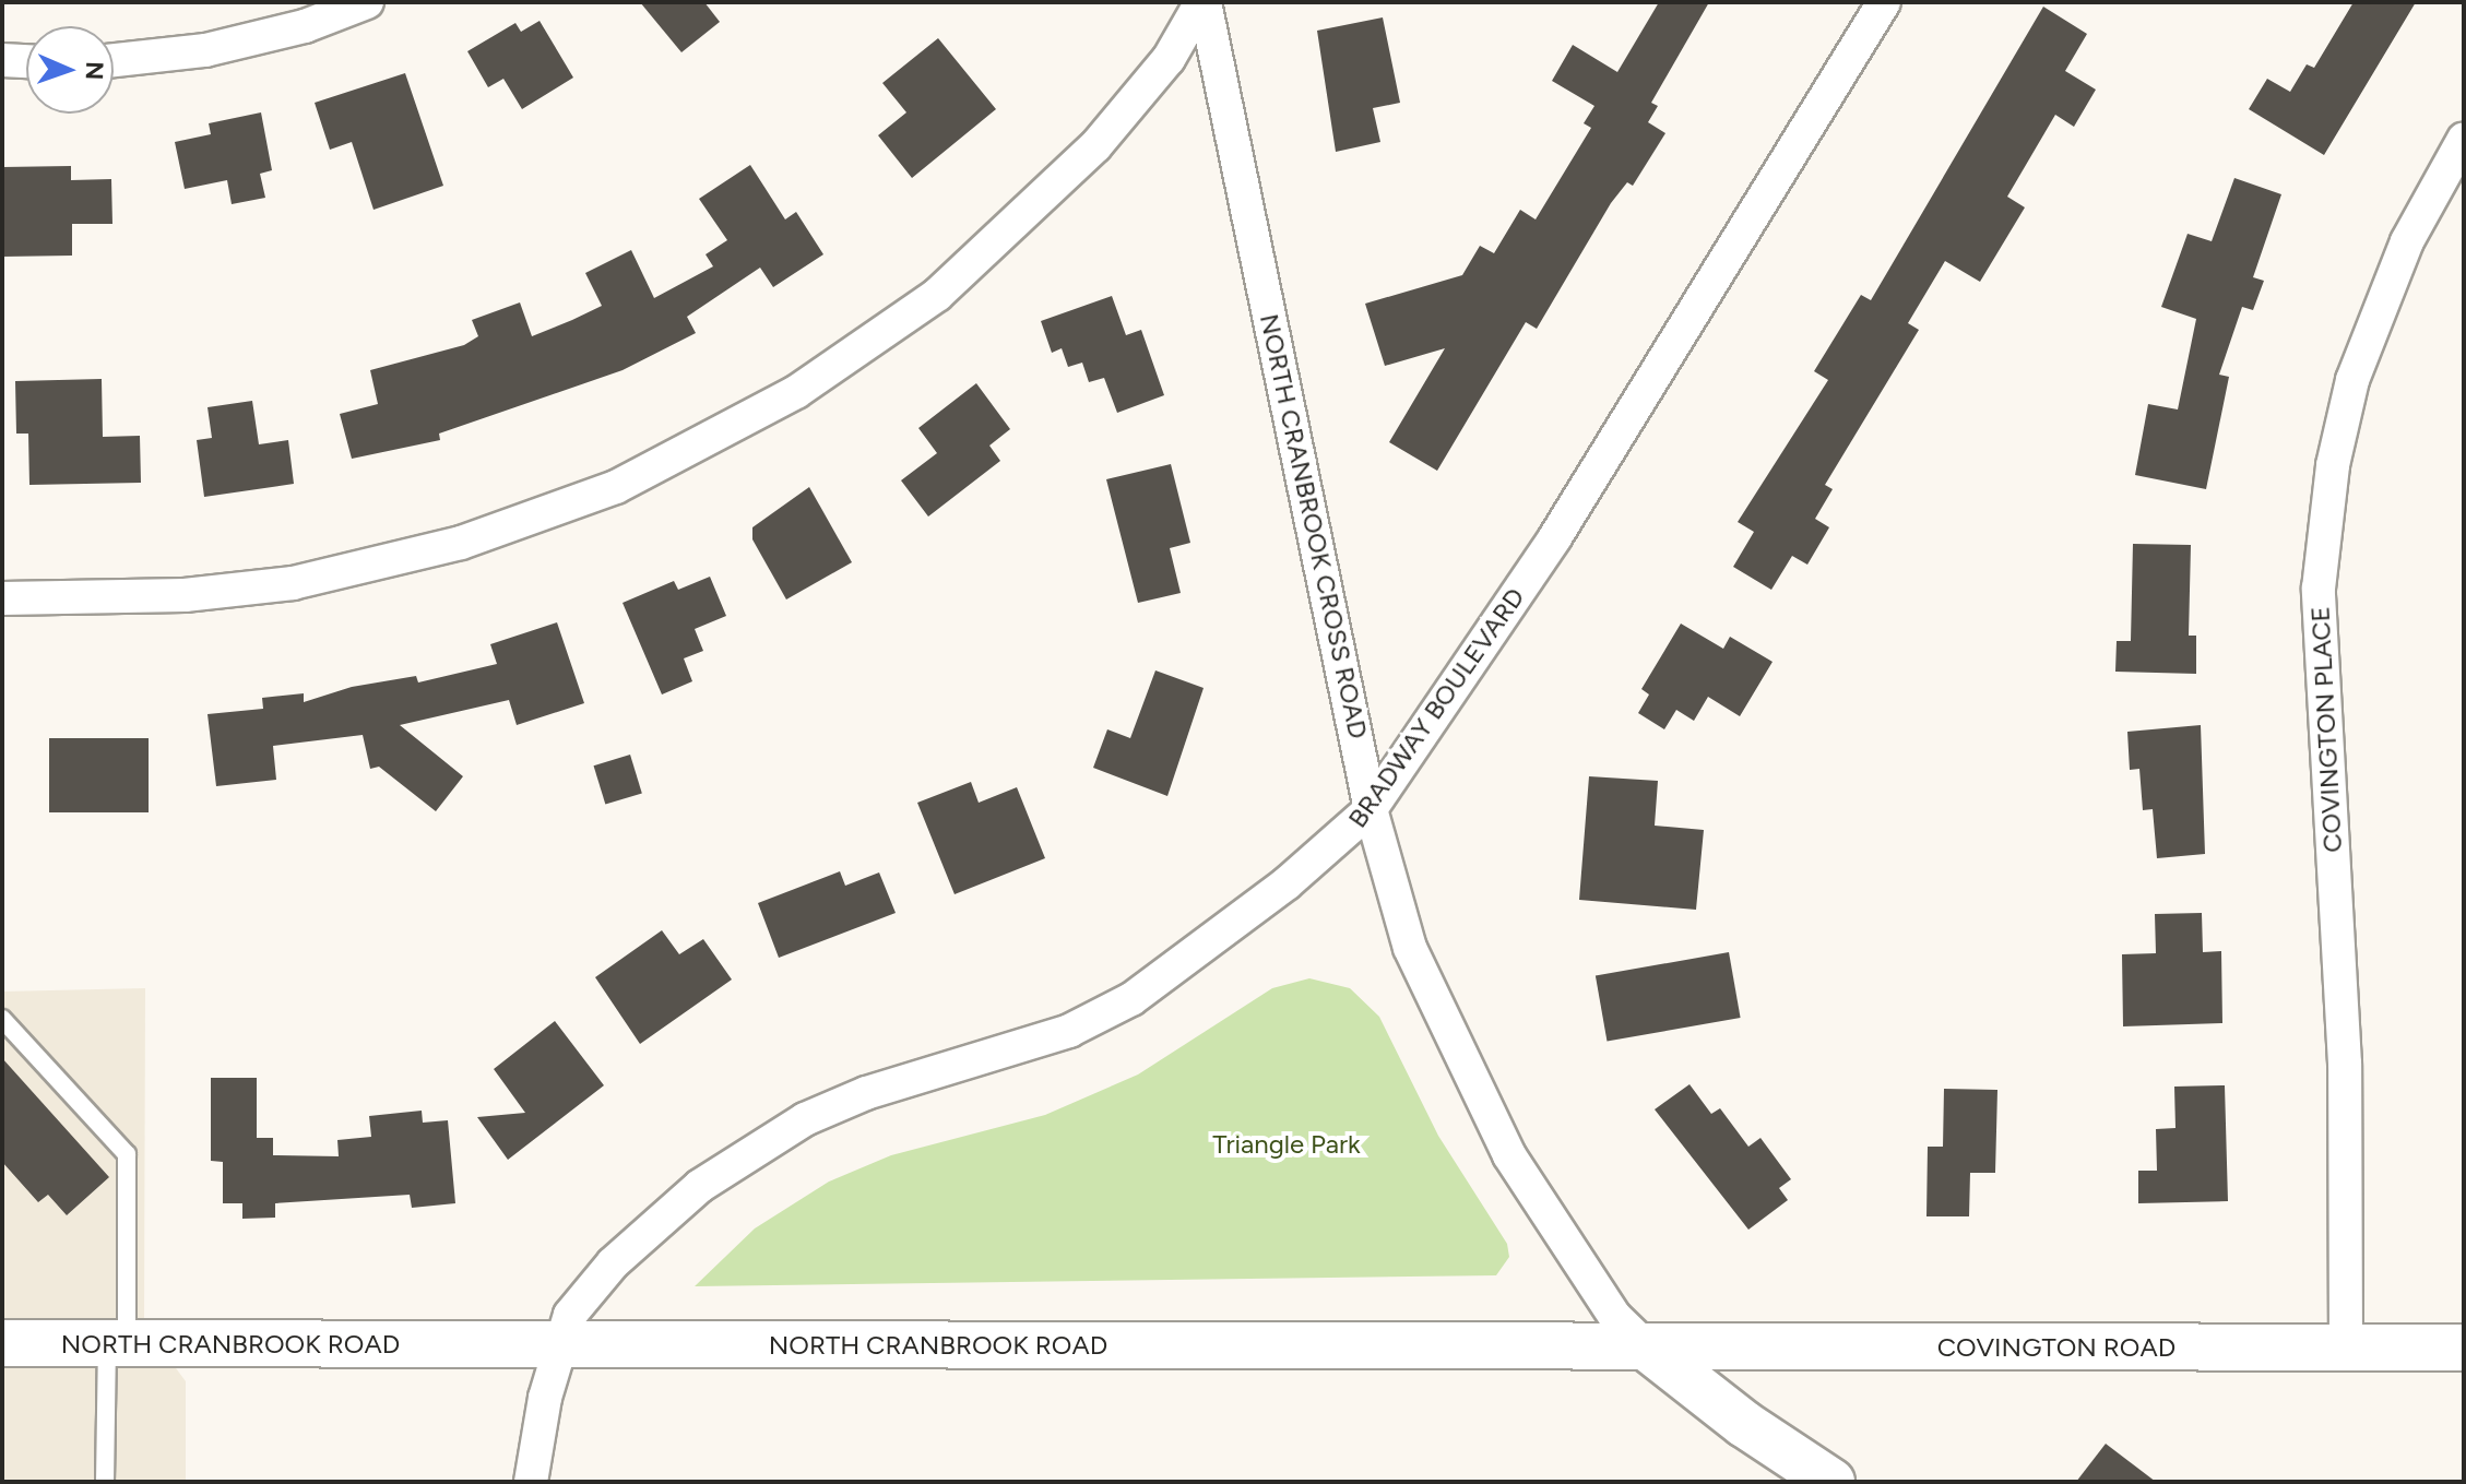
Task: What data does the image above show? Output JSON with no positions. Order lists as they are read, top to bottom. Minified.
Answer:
{"streets":{"street":["NORTH CRANBROOK CROSS ROAD","BRADWAY BOULEVARD","COVINGTON PLACE","NORTH CRANBROOK ROAD","COVINGTON ROAD"]},"crossings":[["NORTH CRANBROOK CROSS ROAD","BRADWAY BOULEVARD"],["NORTH CRANBROOK CROSS ROAD","NORTH CRANBROOK ROAD"],["NORTH CRANBROOK CROSS ROAD","COVINGTON ROAD"],["BRADWAY BOULEVARD","NORTH CRANBROOK ROAD"],["COVINGTON PLACE","COVINGTON ROAD"],["NORTH CRANBROOK ROAD","COVINGTON ROAD"]],"parks":["Triangle Park"],"north":"right"}
